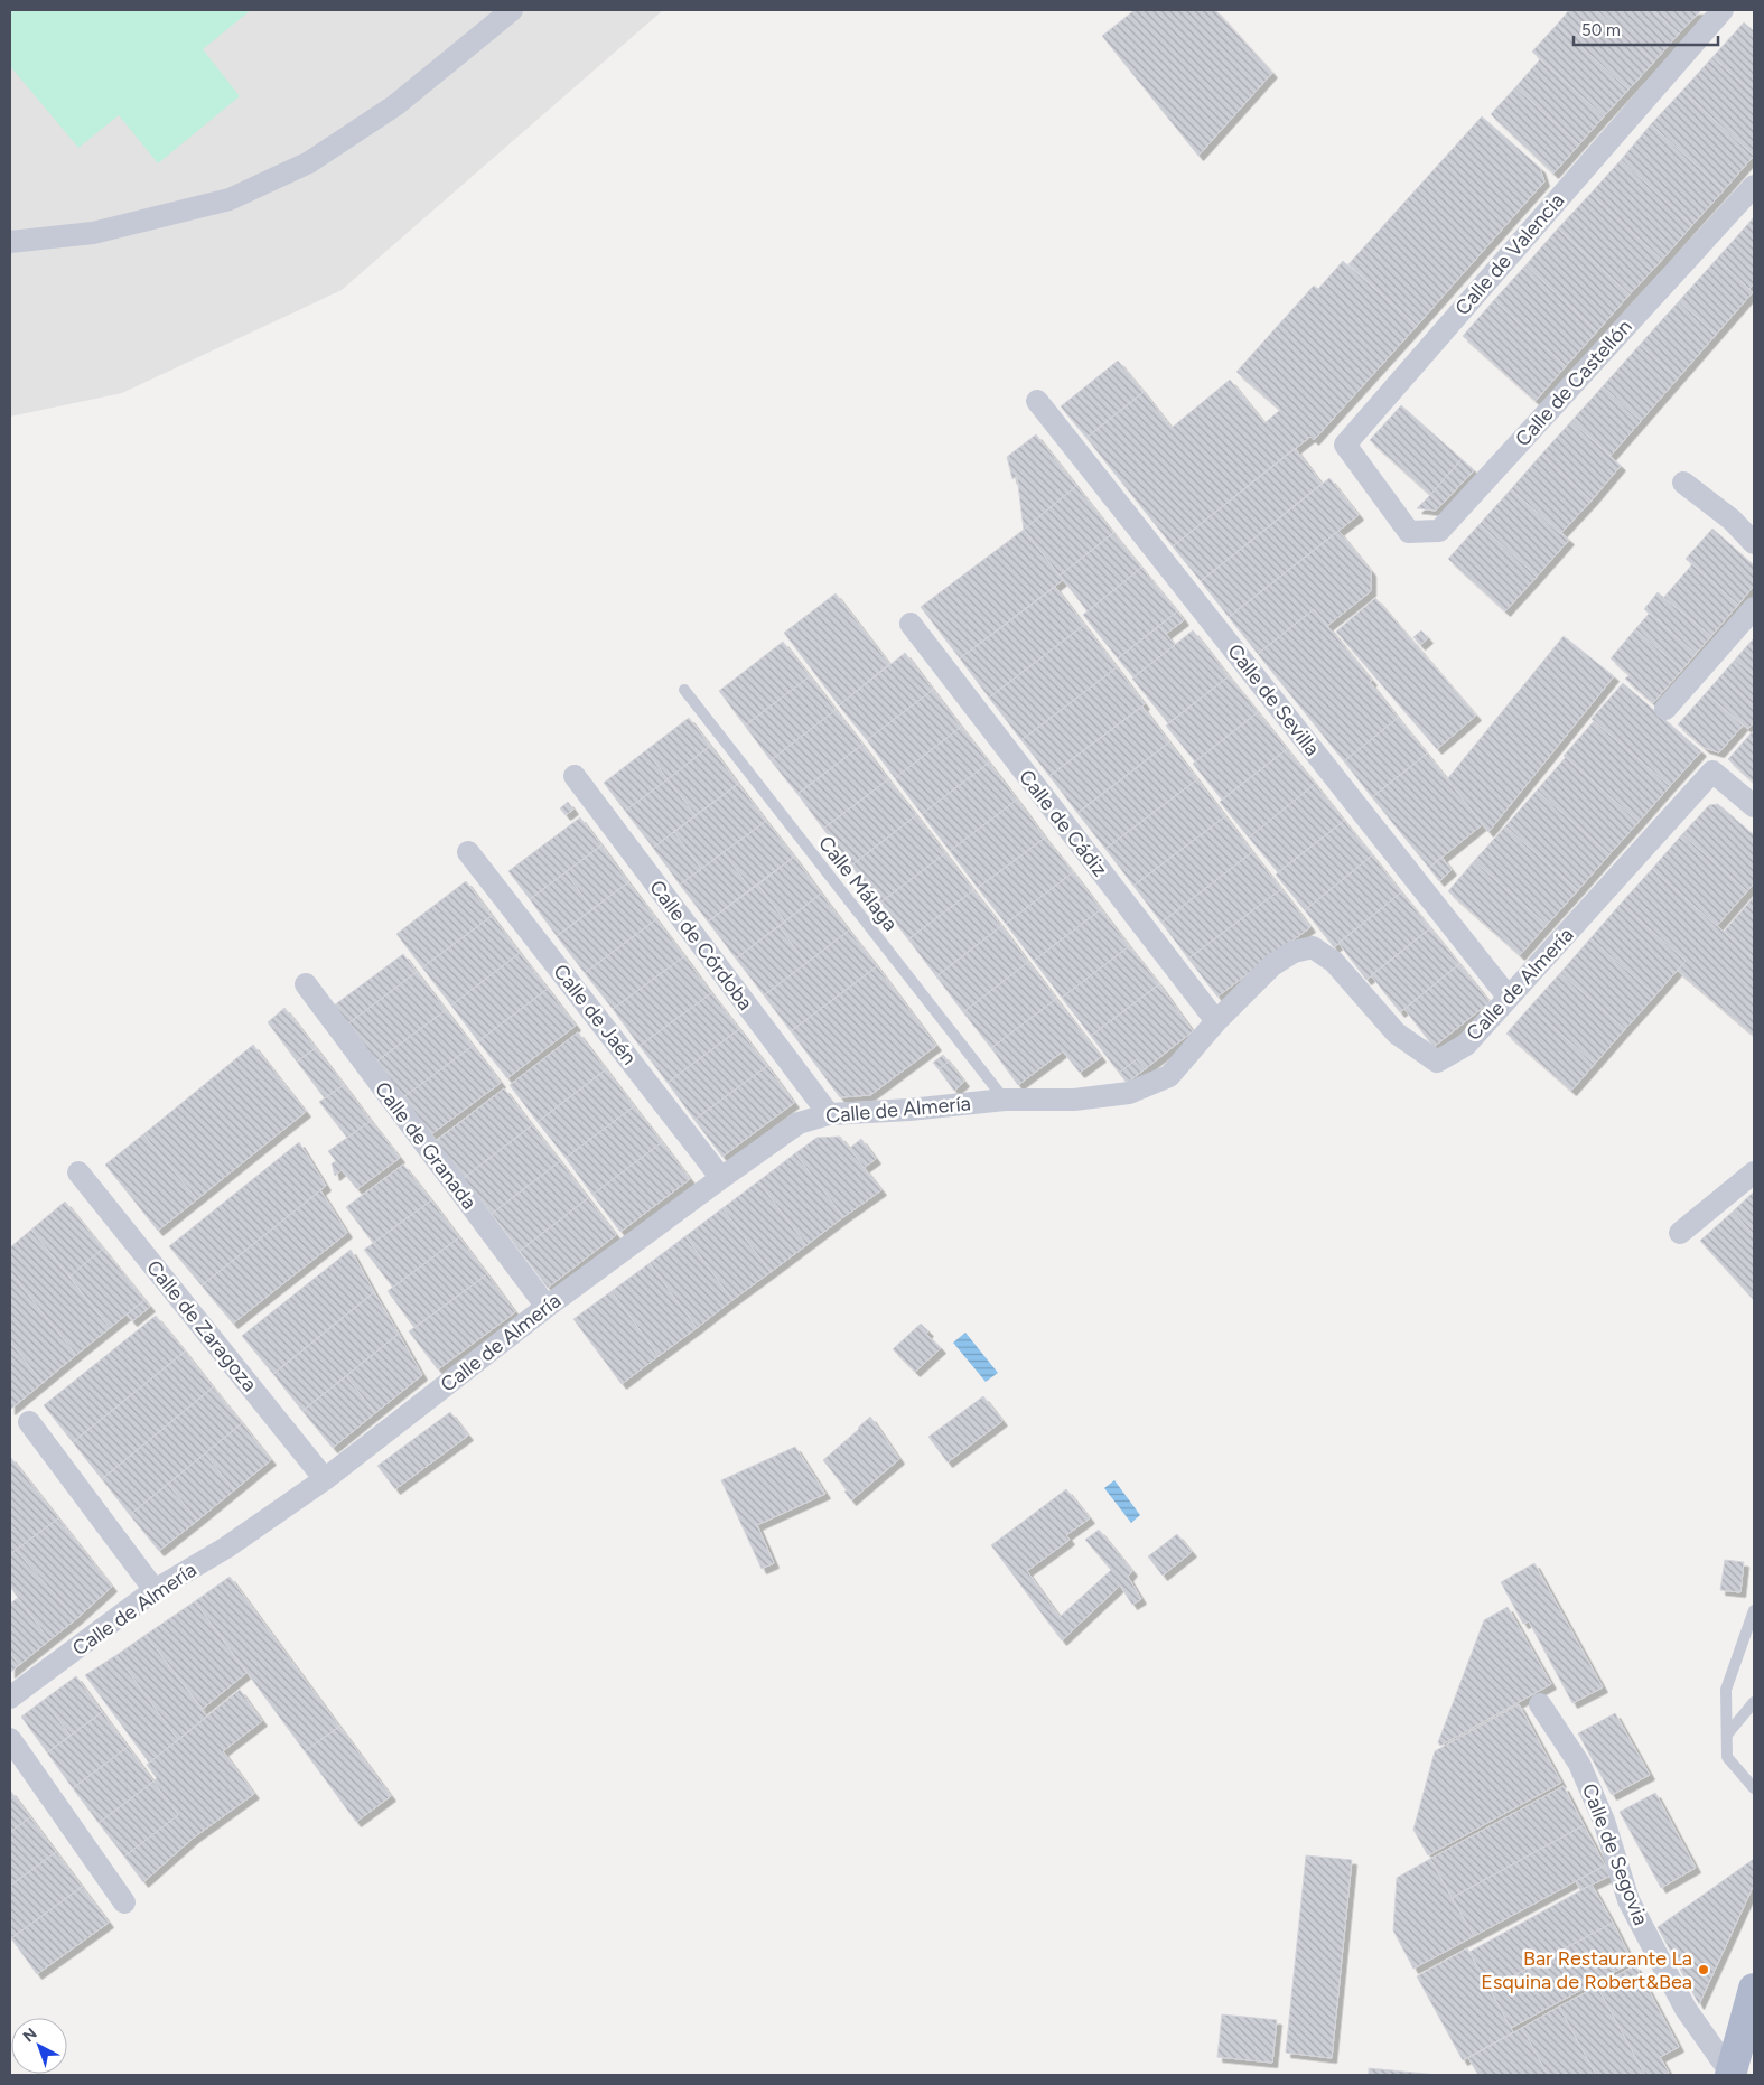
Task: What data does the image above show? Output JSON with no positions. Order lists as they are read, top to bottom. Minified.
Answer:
{"streets":{"street":["Calle de Valencia","Calle de Castellón","Calle de Sevilla","Calle de Cádiz","Calle de Córdoba","Calle de Almería","Calle de Jaén","Calle de Granada","Calle de Zaragoza","Calle de Segovia"],"lane":["Calle Málaga"]},"crossings":[["Calle de Valencia","Calle de Castellón"],["Calle de Sevilla","Calle de Almería"],["Calle de Cádiz","Calle de Almería"],["Calle Málaga","Calle de Almería"],["Calle de Córdoba","Calle de Almería"],["Calle de Almería","Calle de Jaén"],["Calle de Almería","Calle de Granada"],["Calle de Almería","Calle de Zaragoza"]],"places":["Bar Restaurante La Esquina de Robert&Bea"],"scale_bar":"50 m","north":"top left"}
